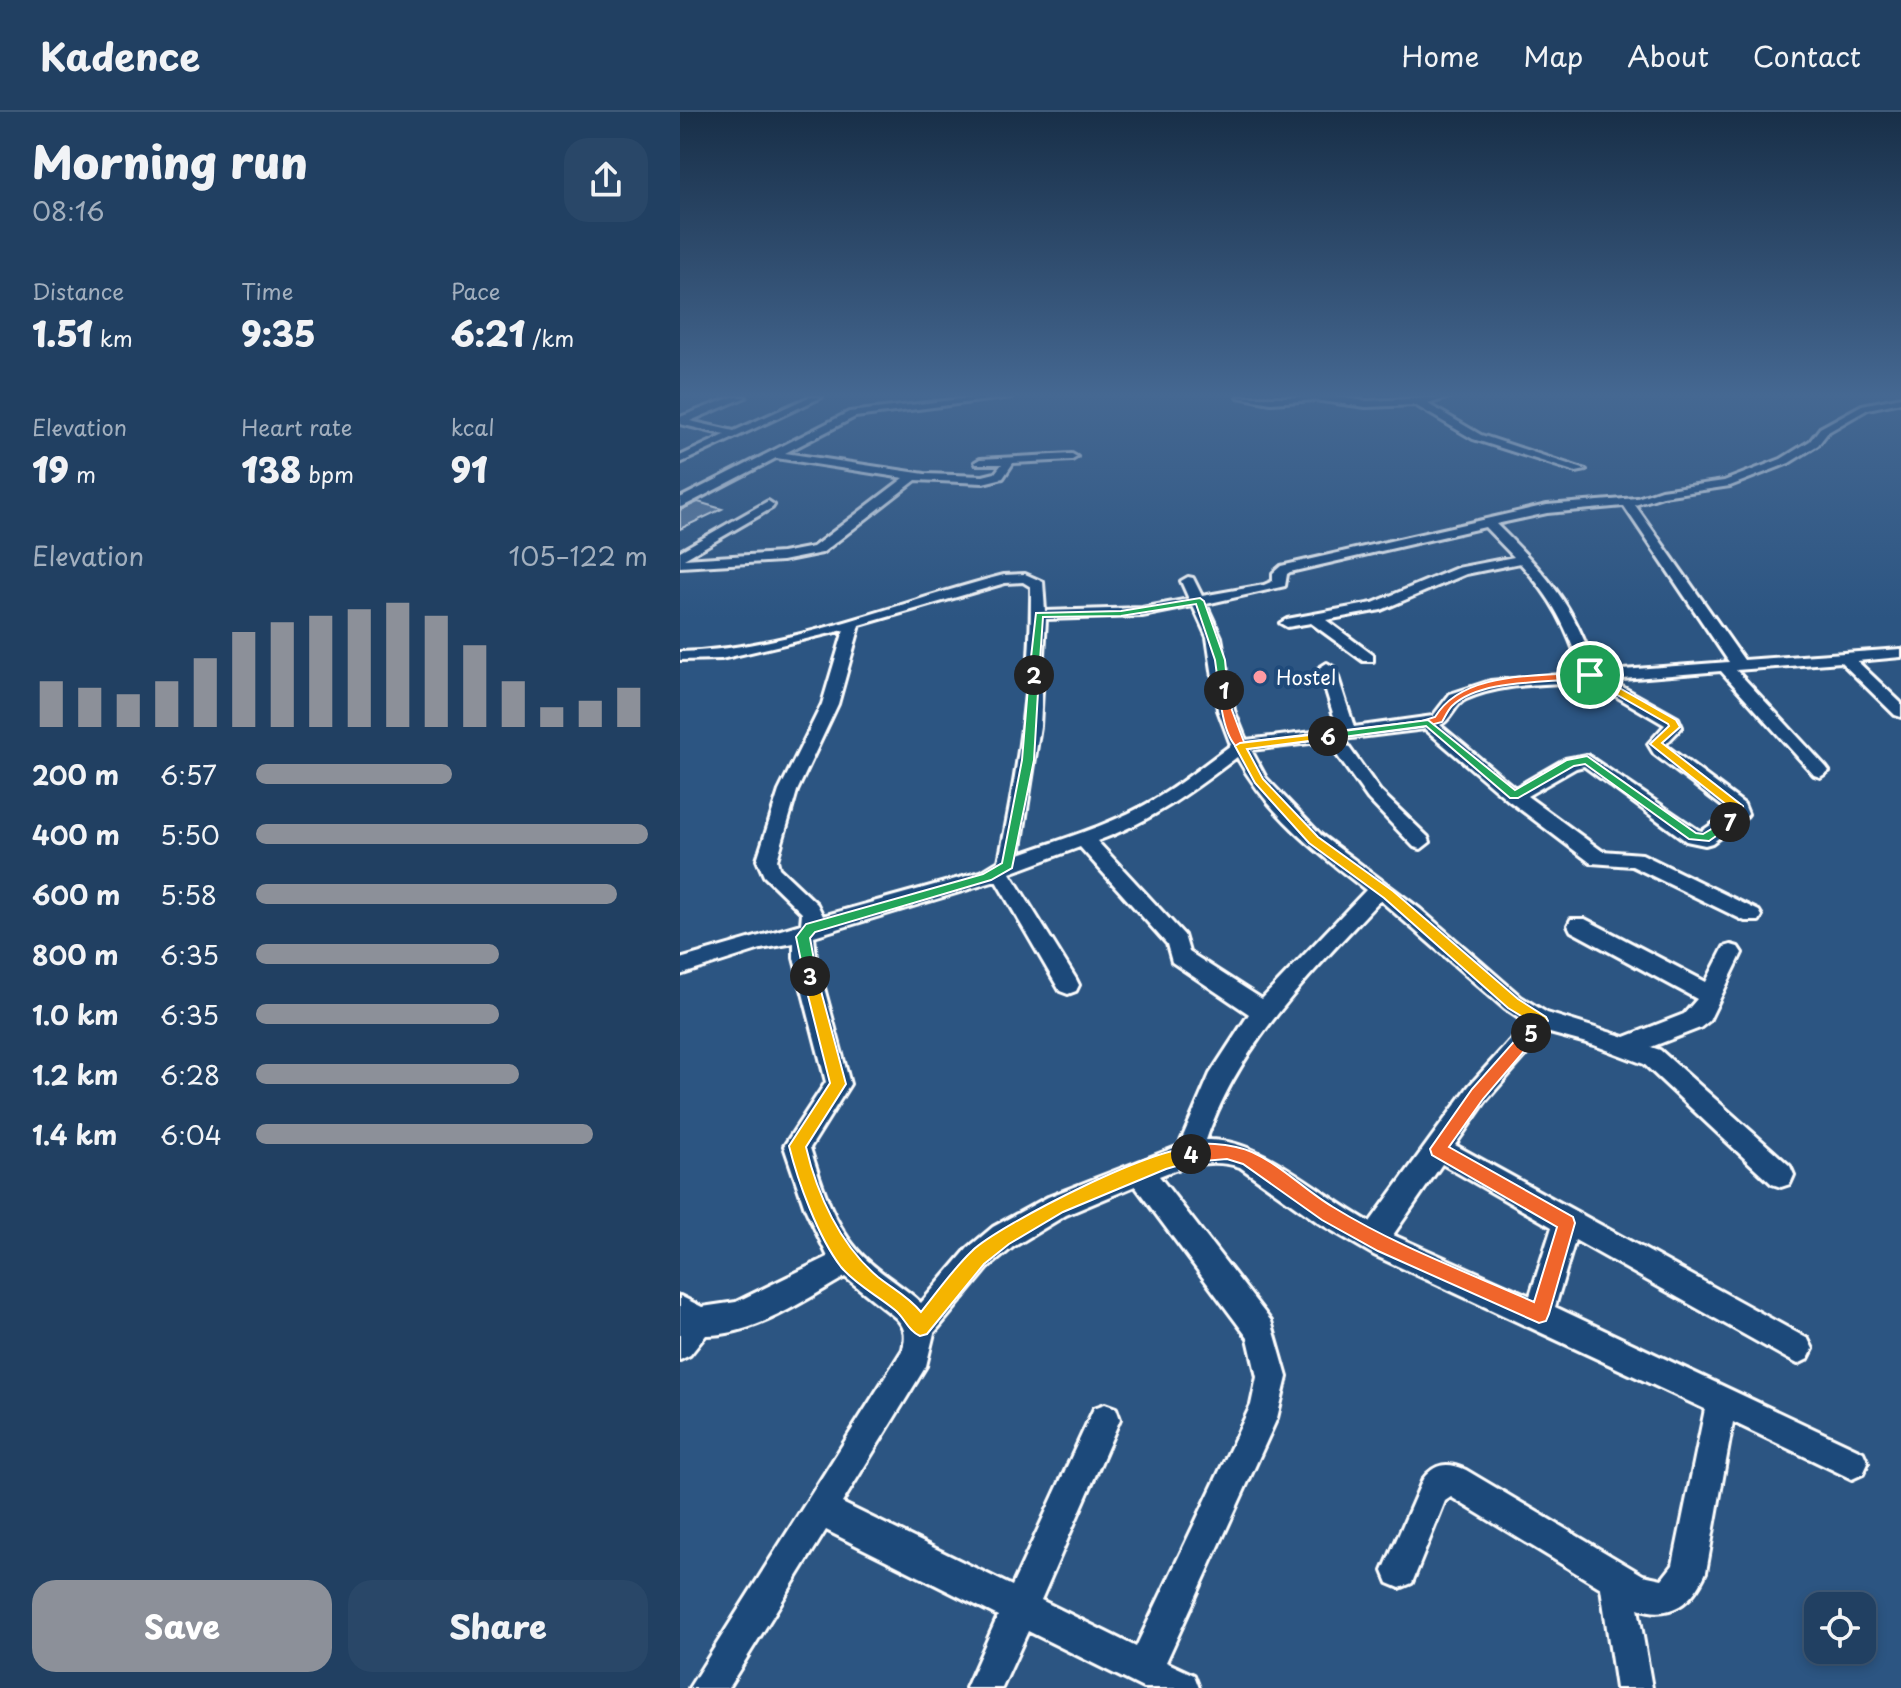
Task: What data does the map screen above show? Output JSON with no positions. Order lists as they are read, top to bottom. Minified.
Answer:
{"places":["Hostel"],"page":{"header":"Kadence","nav":["Home","Map","About","Contact"],"heading":["Morning run","08:16"],"stats":[["Distance","1.51 km"],["Time","9:35"],["Pace","6:21 /km"],["Elevation","19 m"],["Heart rate","138 bpm"],["kcal","91"]],"chart":["Elevation","105–122 m"],"pins":["2","1","6","7","3","5","4"],"list":[{"name":"200 m","note":"6:57"},{"name":"400 m","note":"5:50"},{"name":"600 m","note":"5:58"},{"name":"800 m","note":"6:35"},{"name":"1.0 km","note":"6:35"},{"name":"1.2 km","note":"6:28"},{"name":"1.4 km","note":"6:04"}],"buttons":["Save","Share"]}}
